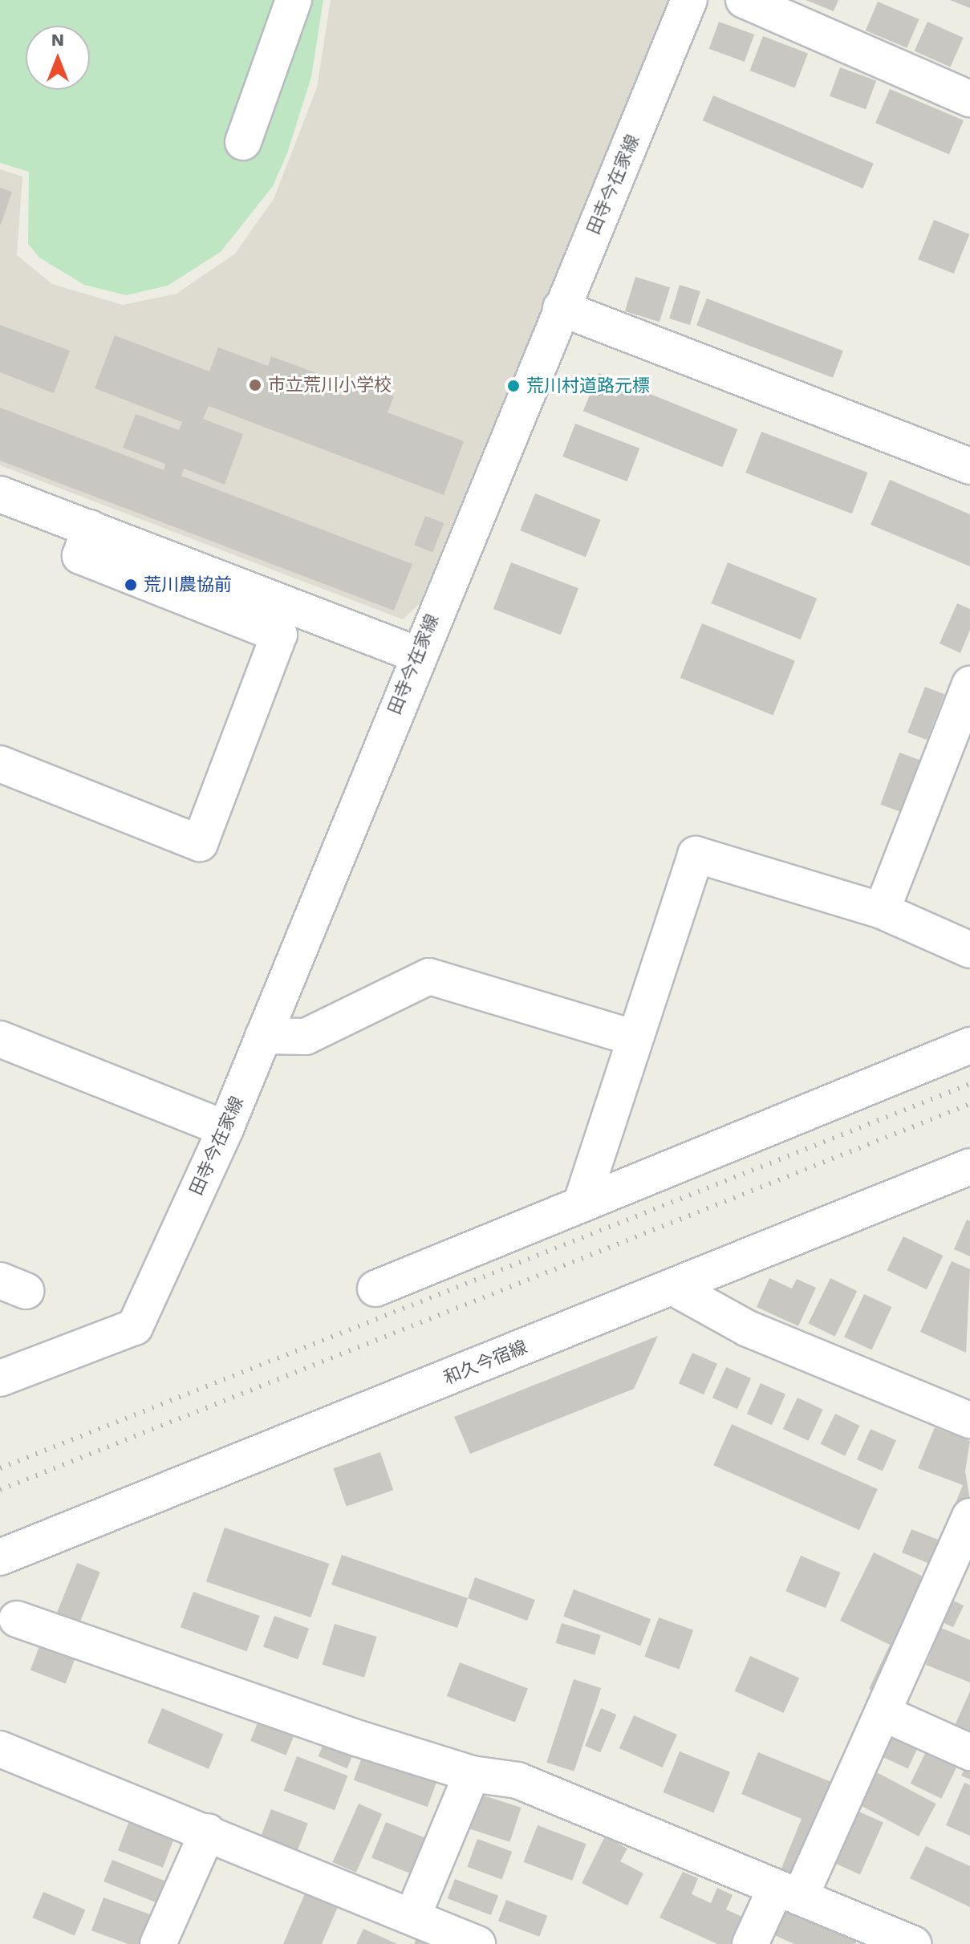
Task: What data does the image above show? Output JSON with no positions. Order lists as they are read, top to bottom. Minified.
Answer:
{"streets":{"street":["田寺今在家線","和久今宿線"]},"places":["市立荒川小学校","荒川村道路元標","荒川農協前"],"north":"top"}
